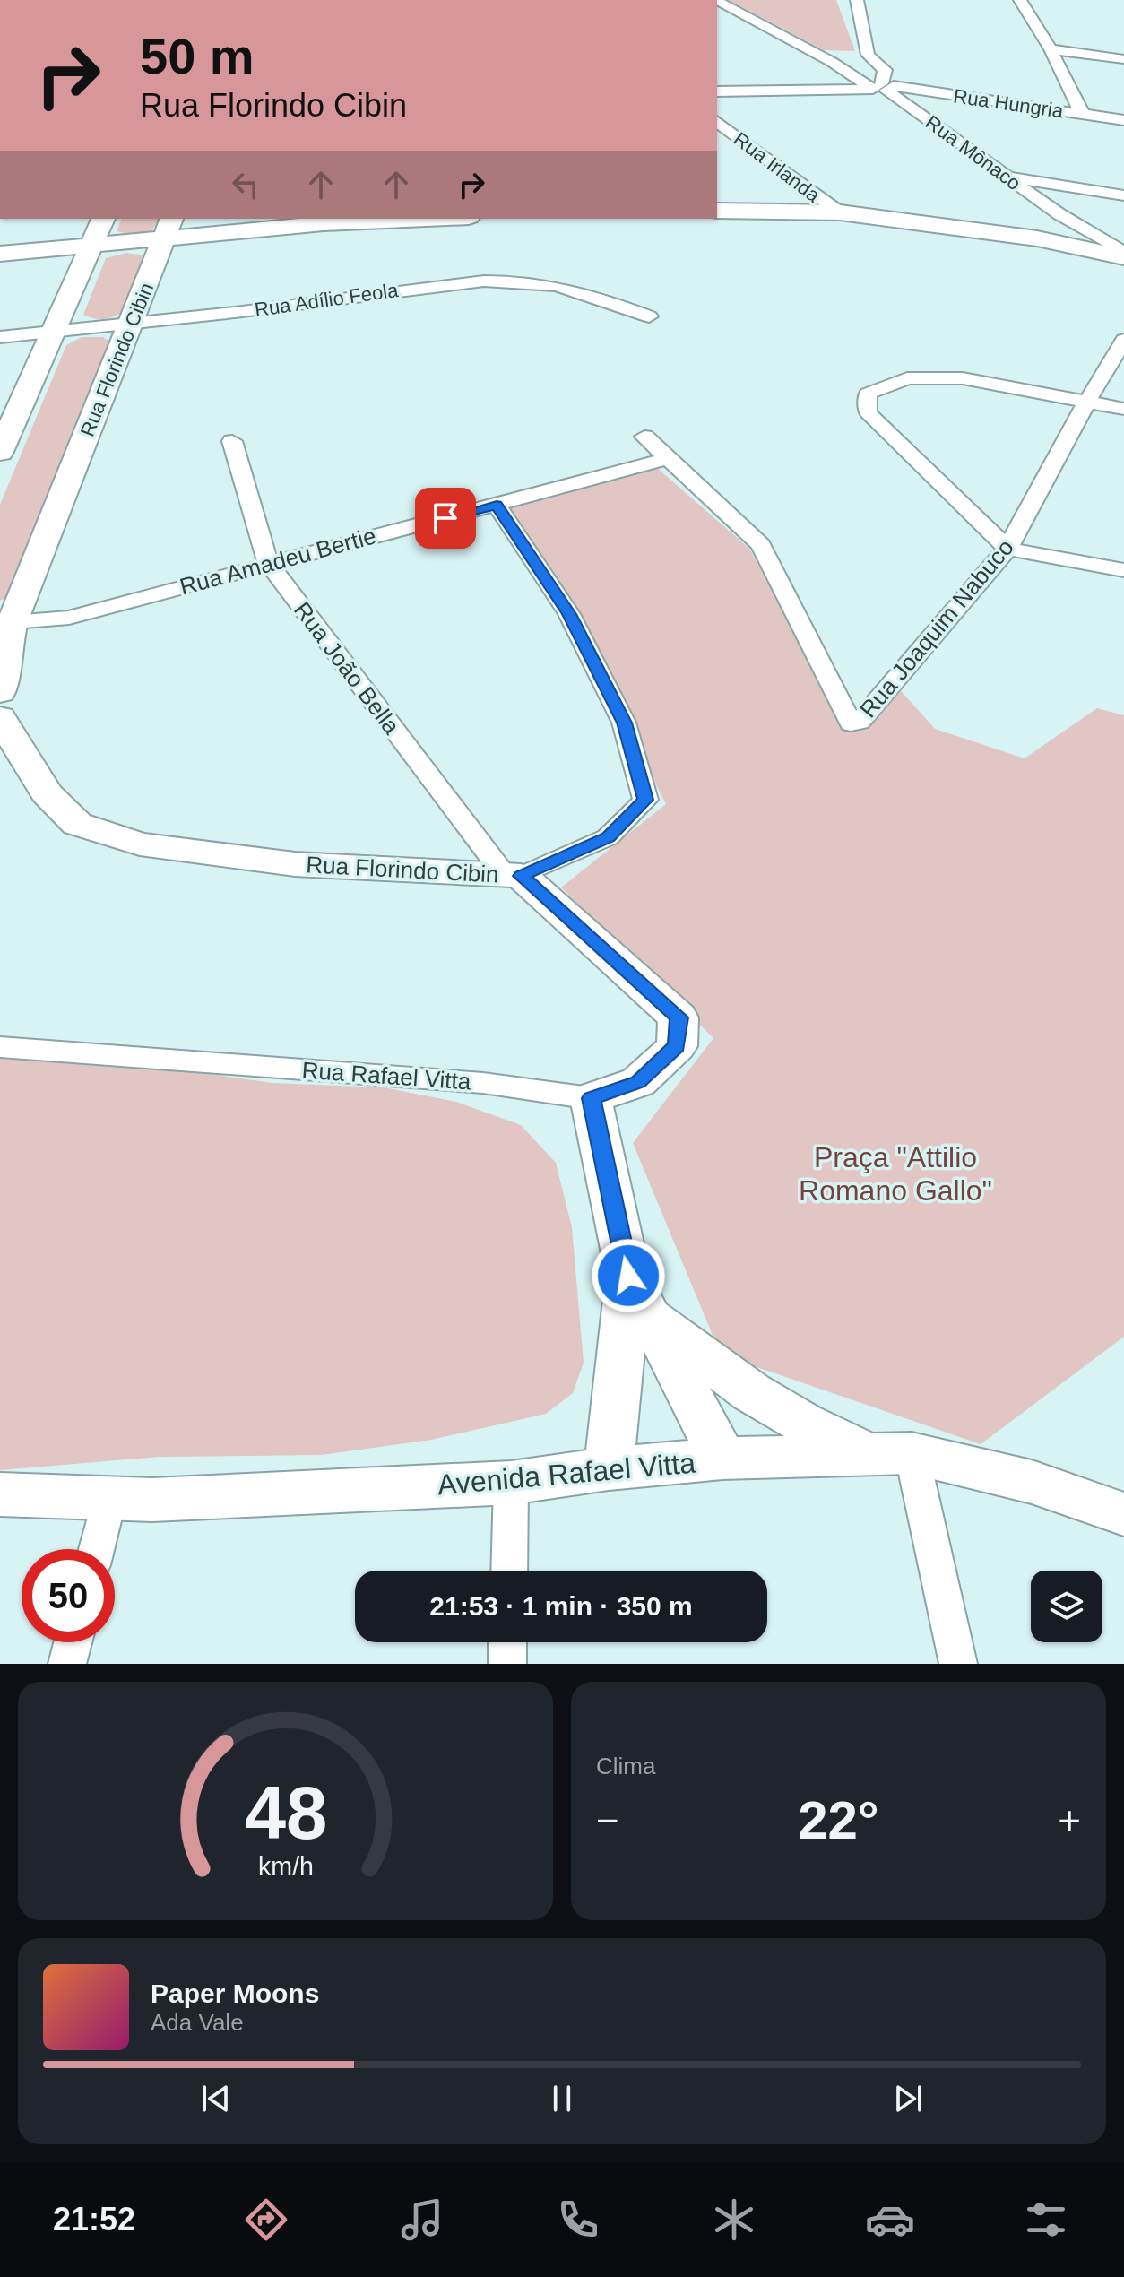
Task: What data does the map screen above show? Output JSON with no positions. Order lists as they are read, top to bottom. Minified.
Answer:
{"streets":{"main road":["Rua Florindo Cibin","Avenida Rafael Vitta"],"street":["Rua Hungria","Rua Mônaco","Rua Irlanda","Rua Adílio Feola","Rua Amadeu Bertie","Rua Joaquim Nabuco","Rua João Bella","Rua Rafael Vitta"]},"crossings":[["Rua Hungria","Rua Mônaco"],["Rua Adílio Feola","Rua Florindo Cibin"],["Rua Florindo Cibin","Rua Amadeu Bertie"],["Rua Florindo Cibin","Rua João Bella"],["Rua Florindo Cibin","Rua Rafael Vitta"],["Rua Amadeu Bertie","Rua Joaquim Nabuco"],["Rua Amadeu Bertie","Rua João Bella"]],"parks":["Praça \"Attilio Romano Gallo\""],"page":{"turn":["50 m","Rua Florindo Cibin"],"limit":"50","trip":"21:53 · 1 min · 350 m","tile":"Clima","heat":["−","22°","+"],"song":["Paper Moons","Ada Vale"],"tabs":"21:52","gauge":["48","km/h"]}}
